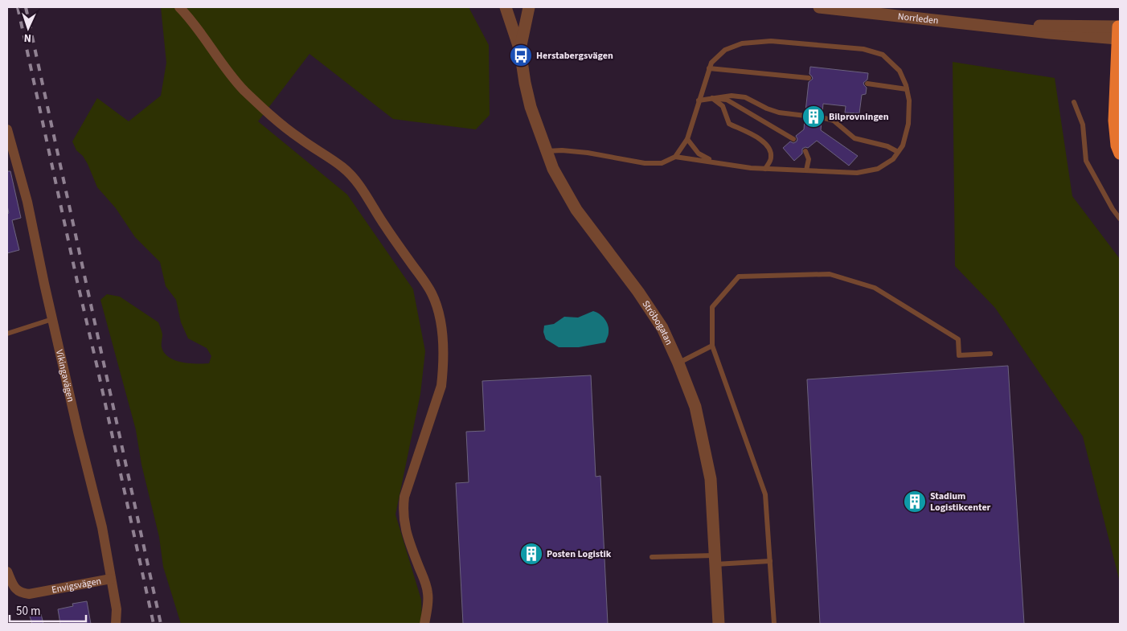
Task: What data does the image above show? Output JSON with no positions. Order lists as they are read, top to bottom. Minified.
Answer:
{"streets":{"street":["Norrleden","Ströbogatan","Vikingavägen","Envigsvägen"]},"crossings":[["Vikingavägen","Envigsvägen"]],"places":{"bus stop":["Herstabergsvägen"],"building":["Bilprovningen","Stadium Logistikcenter","Posten Logistik"]},"scale_bar":"50 m","north":"bottom"}
